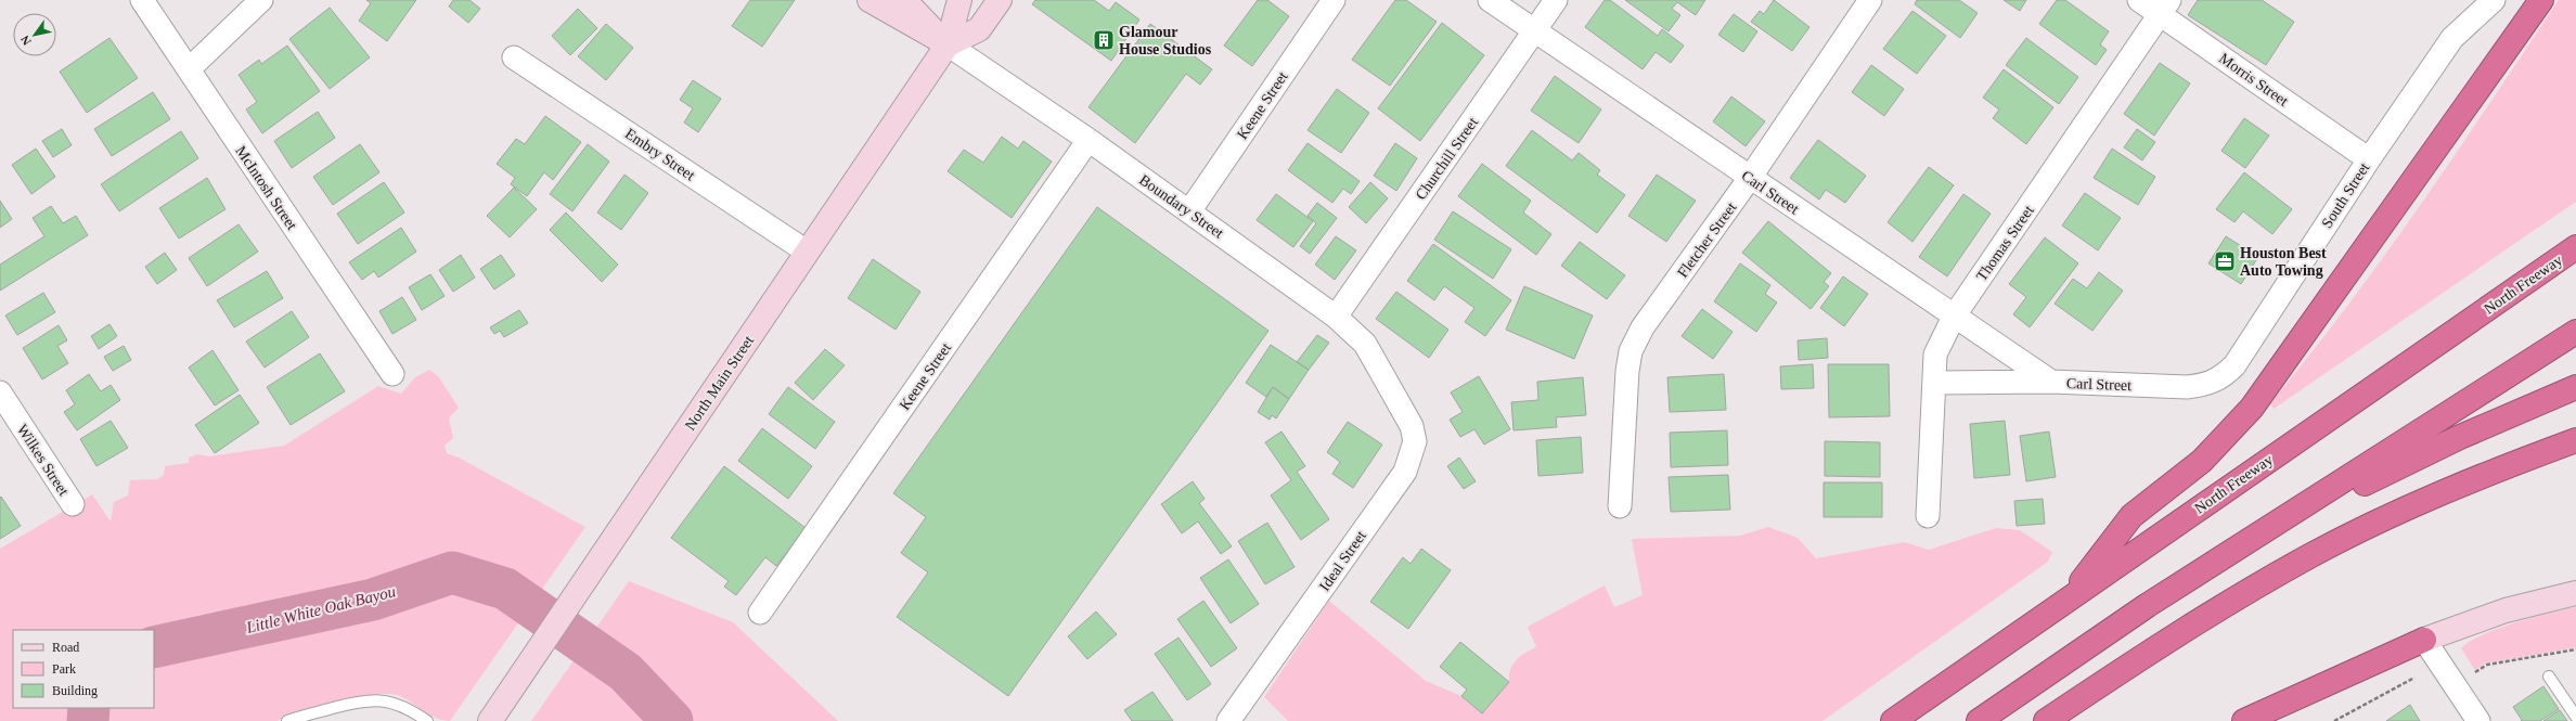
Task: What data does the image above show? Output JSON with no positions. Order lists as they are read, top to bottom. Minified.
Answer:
{"streets":{"highway":["North Freeway"],"main road":["Boundary Street","North Main Street"],"street":["Morris Street","Keene Street","Embry Street","Churchill Street","McIntosh Street","Carl Street","South Street","Fletcher Street","Thomas Street","Wilkes Street","Ideal Street"]},"crossings":[["Morris Street","South Street"],["Morris Street","Thomas Street"],["Keene Street","Boundary Street"],["Embry Street","North Main Street"],["Churchill Street","Carl Street"],["Churchill Street","Boundary Street"],["Carl Street","South Street"],["Carl Street","Fletcher Street"],["Carl Street","Thomas Street"],["Boundary Street","North Main Street"],["Boundary Street","Ideal Street"]],"water":["Little White Oak Bayou"],"places":{"building":["Glamour House Studios"],"office":["Houston Best Auto Towing"]},"legend":["Road","Park","Building"],"north":"bottom left"}
